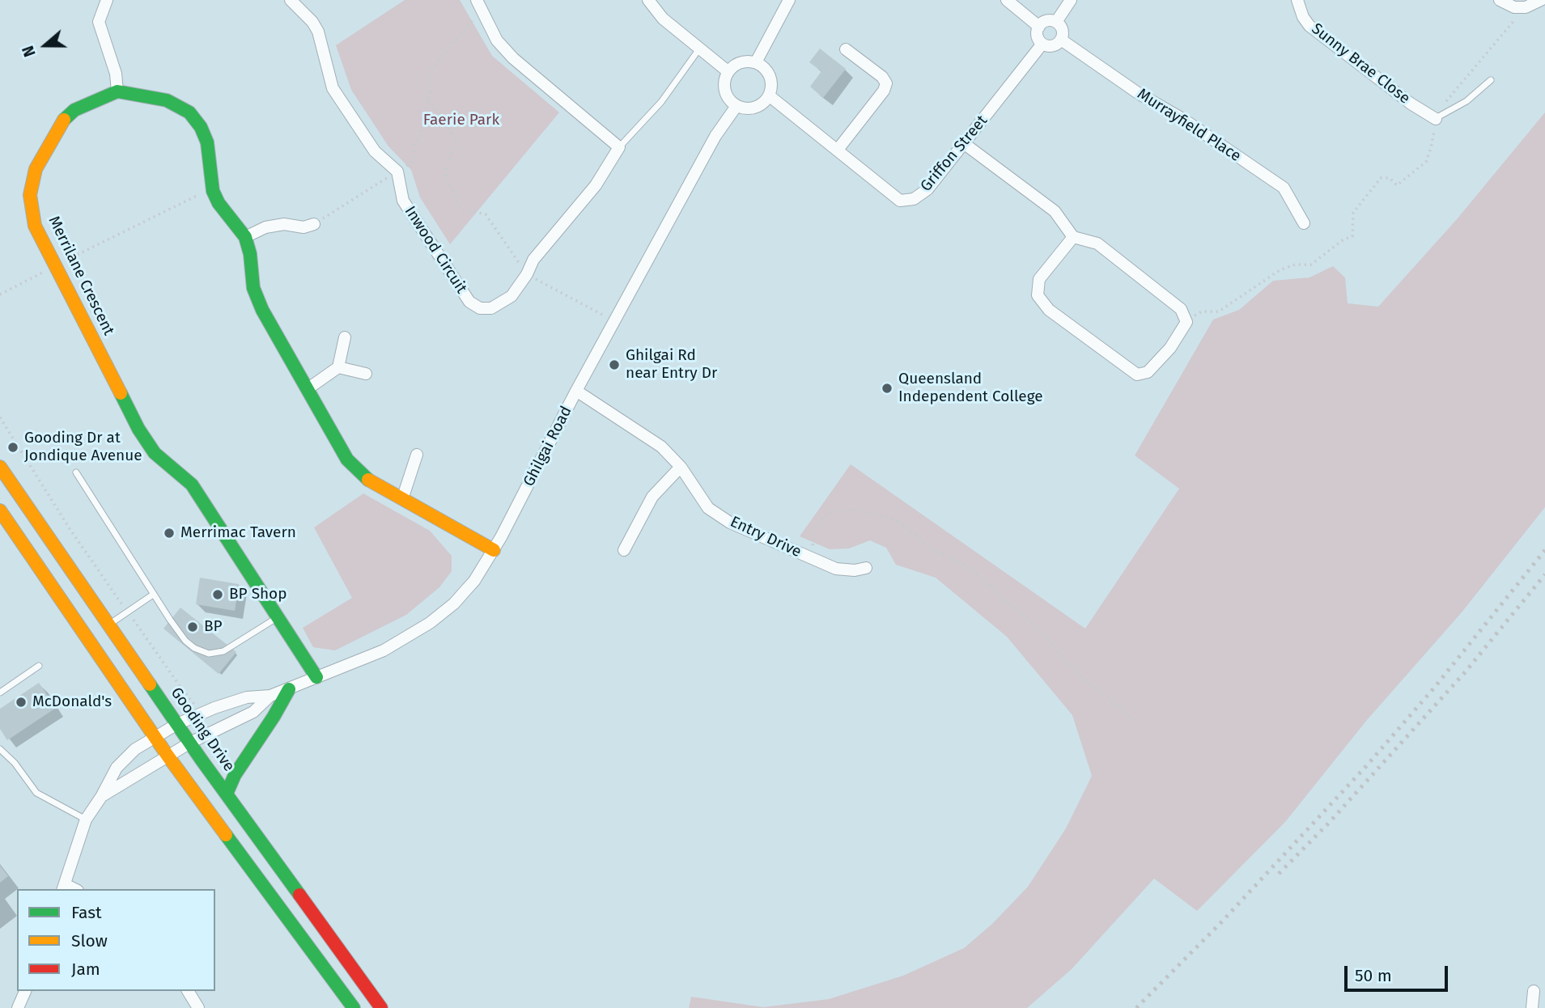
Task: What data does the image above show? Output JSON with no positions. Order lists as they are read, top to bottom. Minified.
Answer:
{"streets":{"main road":["Merrilane Crescent","Gooding Drive"],"street":["Sunny Brae Close","Murrayfield Place","Griffon Street","Inwood Circuit","Ghilgai Road","Entry Drive"]},"crossings":[["Murrayfield Place","Griffon Street"],["Griffon Street","Ghilgai Road"],["Merrilane Crescent","Ghilgai Road"],["Ghilgai Road","Entry Drive"],["Ghilgai Road","Gooding Drive"]],"parks":["Faerie Park"],"places":["Ghilgai Rd near Entry Dr","Queensland Independent College","Gooding Dr at Jondique Avenue","Merrimac Tavern","BP Shop","BP","McDonald's"],"legend":["Fast","Slow","Jam"],"scale_bar":"50 m","north":"left"}
